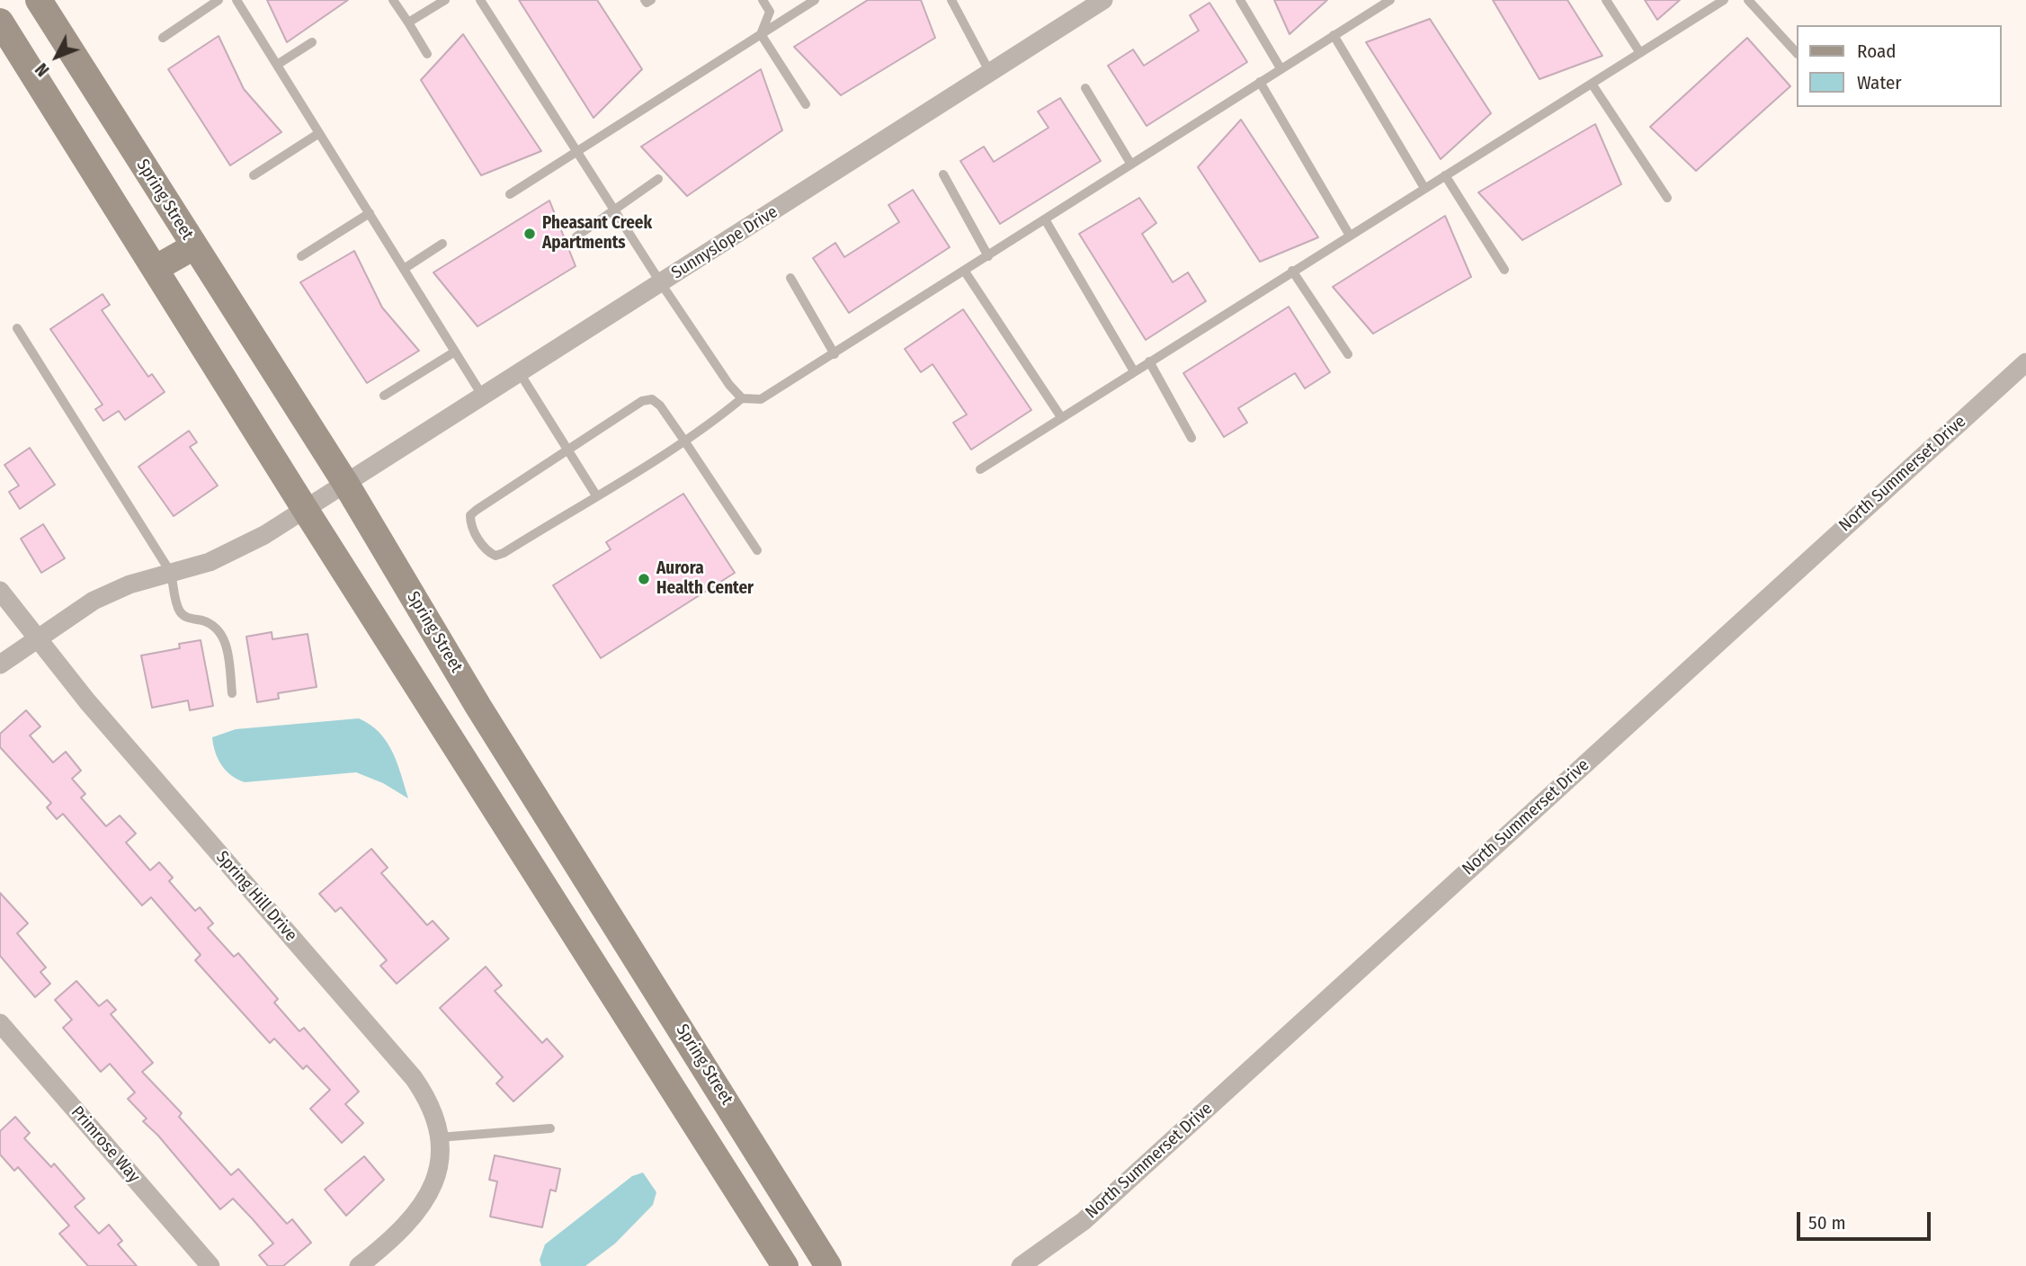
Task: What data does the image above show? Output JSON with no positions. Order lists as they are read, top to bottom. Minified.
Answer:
{"streets":{"main road":["Spring Street"],"street":["Sunnyslope Drive","North Summerset Drive","Spring Hill Drive","Primrose Way"]},"crossings":[["Spring Street","Sunnyslope Drive"],["Sunnyslope Drive","Spring Hill Drive"]],"places":["Pheasant Creek Apartments","Aurora Health Center"],"legend":["Road","Water"],"scale_bar":"50 m","north":"bottom left"}
